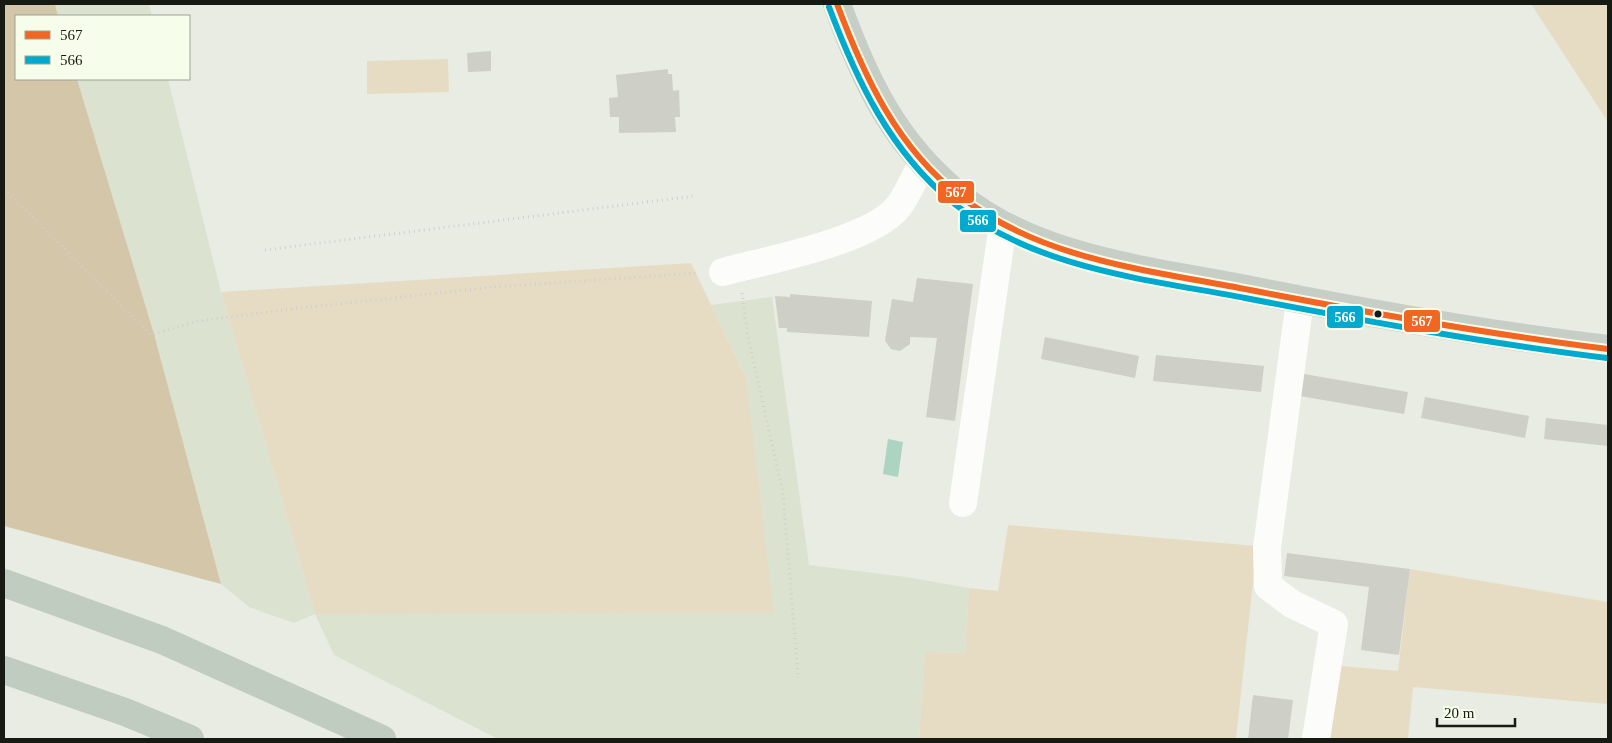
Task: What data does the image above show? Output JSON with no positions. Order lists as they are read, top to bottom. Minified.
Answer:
{"lines":["transit line 567","transit line 566"],"legend":["567","566"],"scale_bar":"20 m"}
